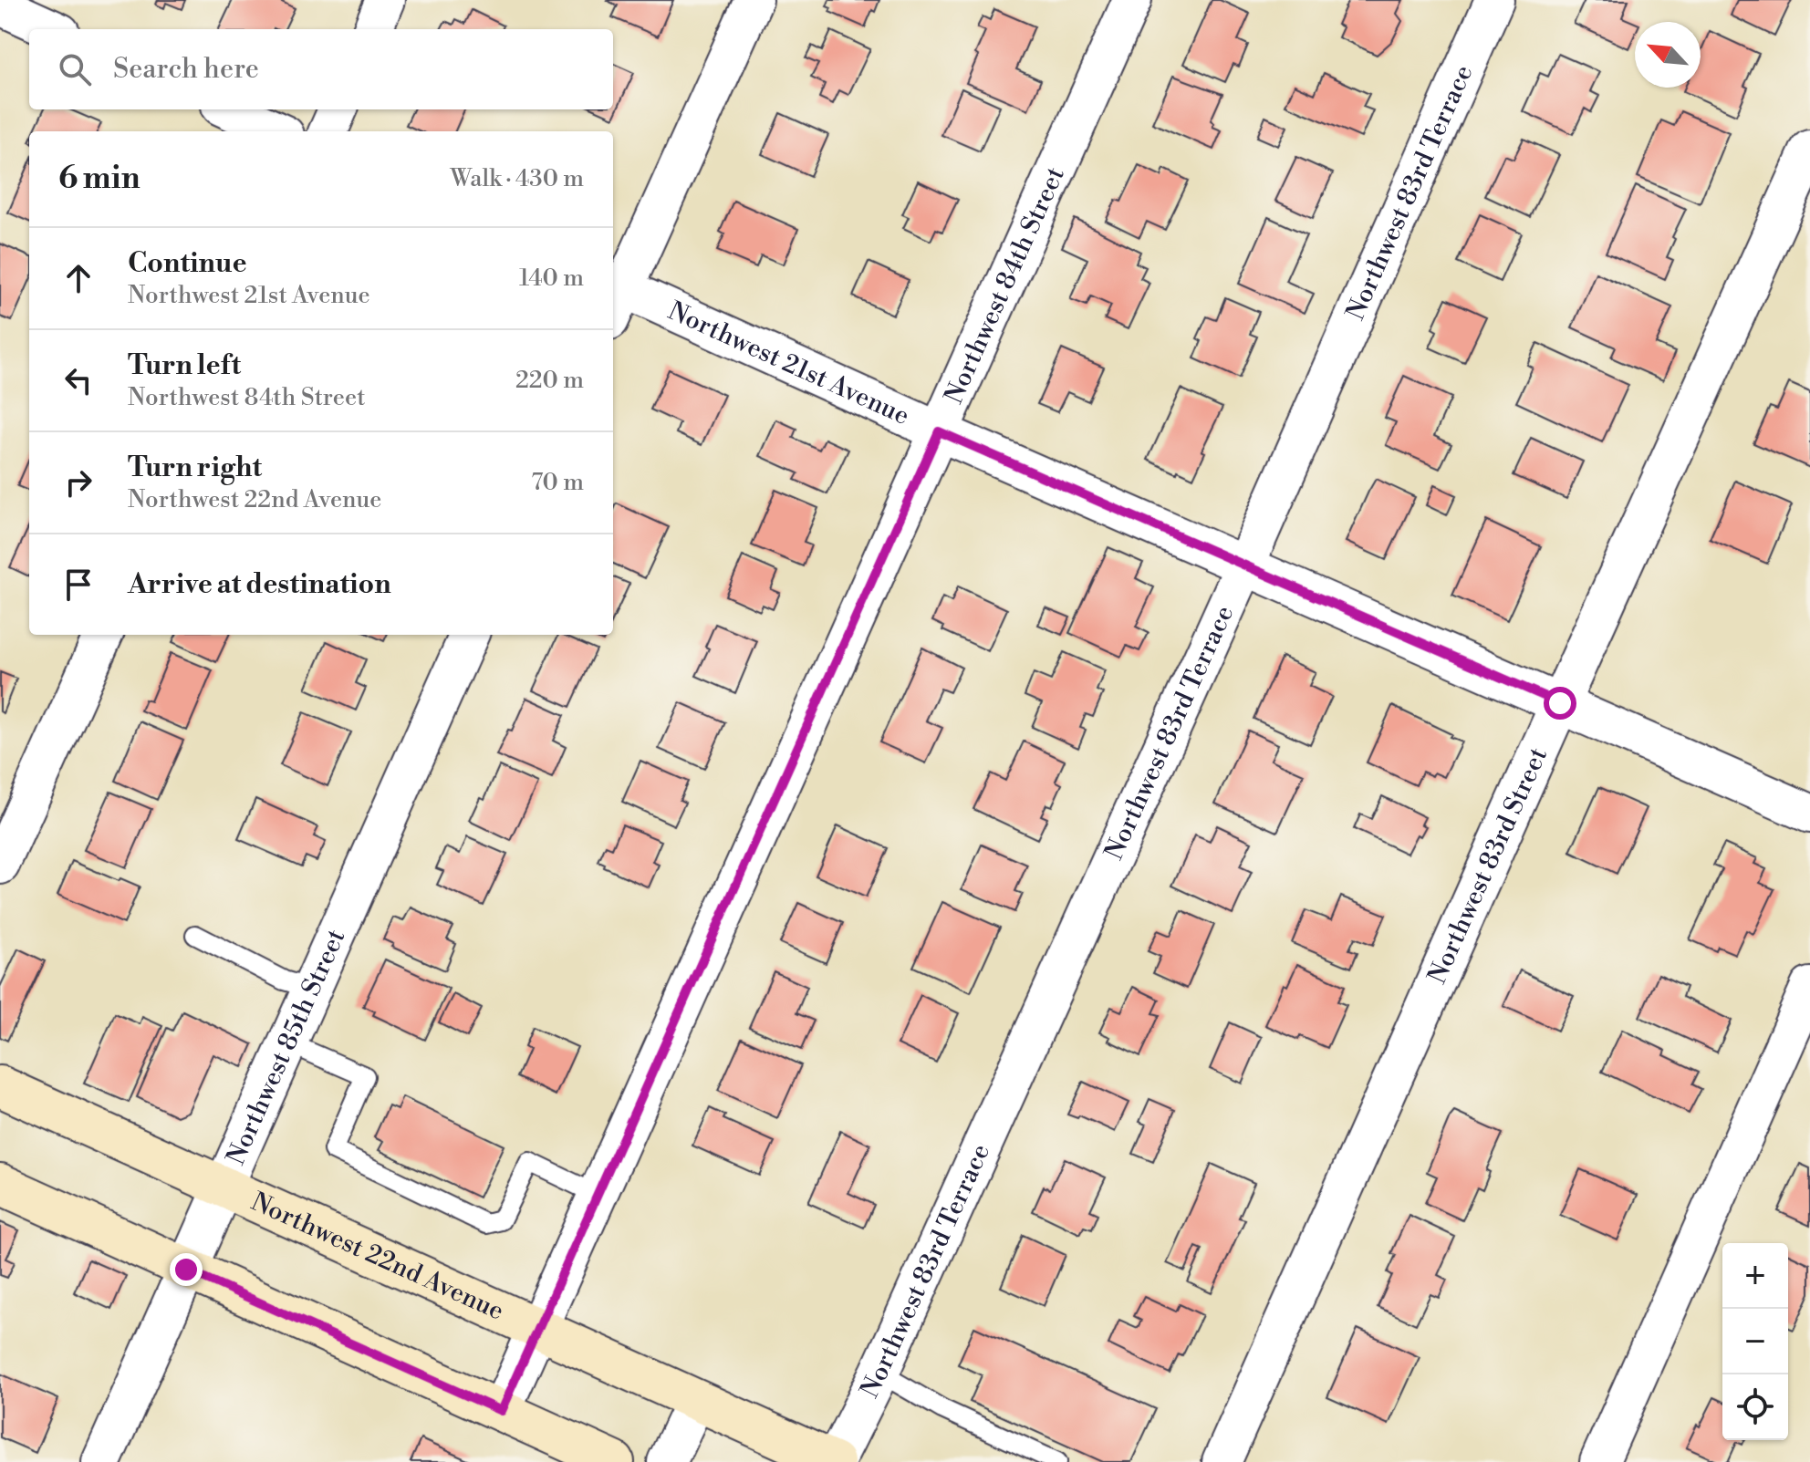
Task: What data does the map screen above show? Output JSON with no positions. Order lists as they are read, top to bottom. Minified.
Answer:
{"streets":{"main road":["Northwest 22nd Avenue"],"street":["Northwest 83rd Terrace","Northwest 84th Street","Northwest 21st Avenue","Northwest 83rd Street","Northwest 85th Street"]},"crossings":[["Northwest 83rd Terrace","Northwest 21st Avenue"],["Northwest 83rd Terrace","Northwest 22nd Avenue"],["Northwest 84th Street","Northwest 21st Avenue"],["Northwest 84th Street","Northwest 22nd Avenue"],["Northwest 21st Avenue","Northwest 83rd Street"],["Northwest 85th Street","Northwest 22nd Avenue"]],"north":"top left","page":{"search":"Search here","heading":["6 min","Walk · 430 m"],"list":[["Continue","Northwest 21st Avenue","140 m"],["Turn left","Northwest 84th Street","220 m"],["Turn right","Northwest 22nd Avenue","70 m"],"Arrive at destination"],"map_buttons":["+","−"]}}
